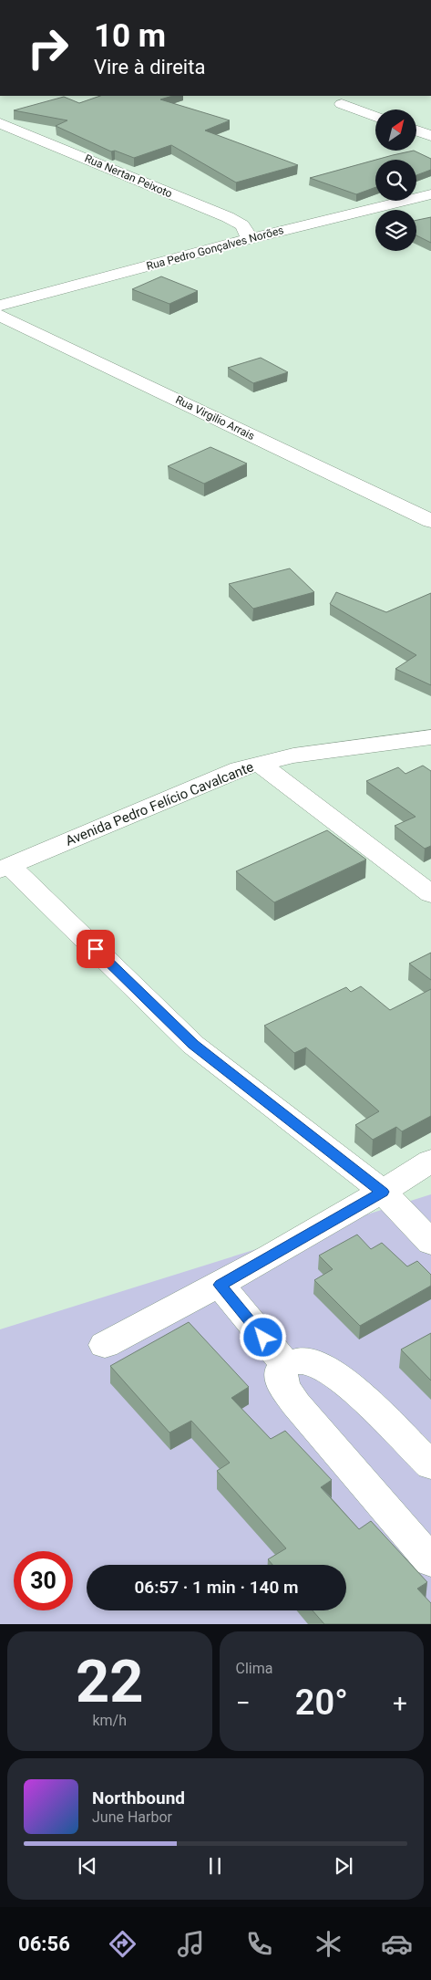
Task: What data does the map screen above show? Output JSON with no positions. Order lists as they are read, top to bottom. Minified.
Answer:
{"streets":{"street":["Rua Nertan Peixoto","Rua Pedro Gonçalves Norões","Rua Virgilio Arrais","Avenida Pedro Felício Cavalcante"]},"crossings":[["Rua Nertan Peixoto","Rua Pedro Gonçalves Norões"]],"north":"top right","page":{"turn":["10 m","Vire à direita"],"limit":"30","trip":"06:57 · 1 min · 140 m","tile":[["22","km/h"],"Clima"],"heat":["−","20°","+"],"song":["Northbound","June Harbor"],"tabs":"06:56"}}
